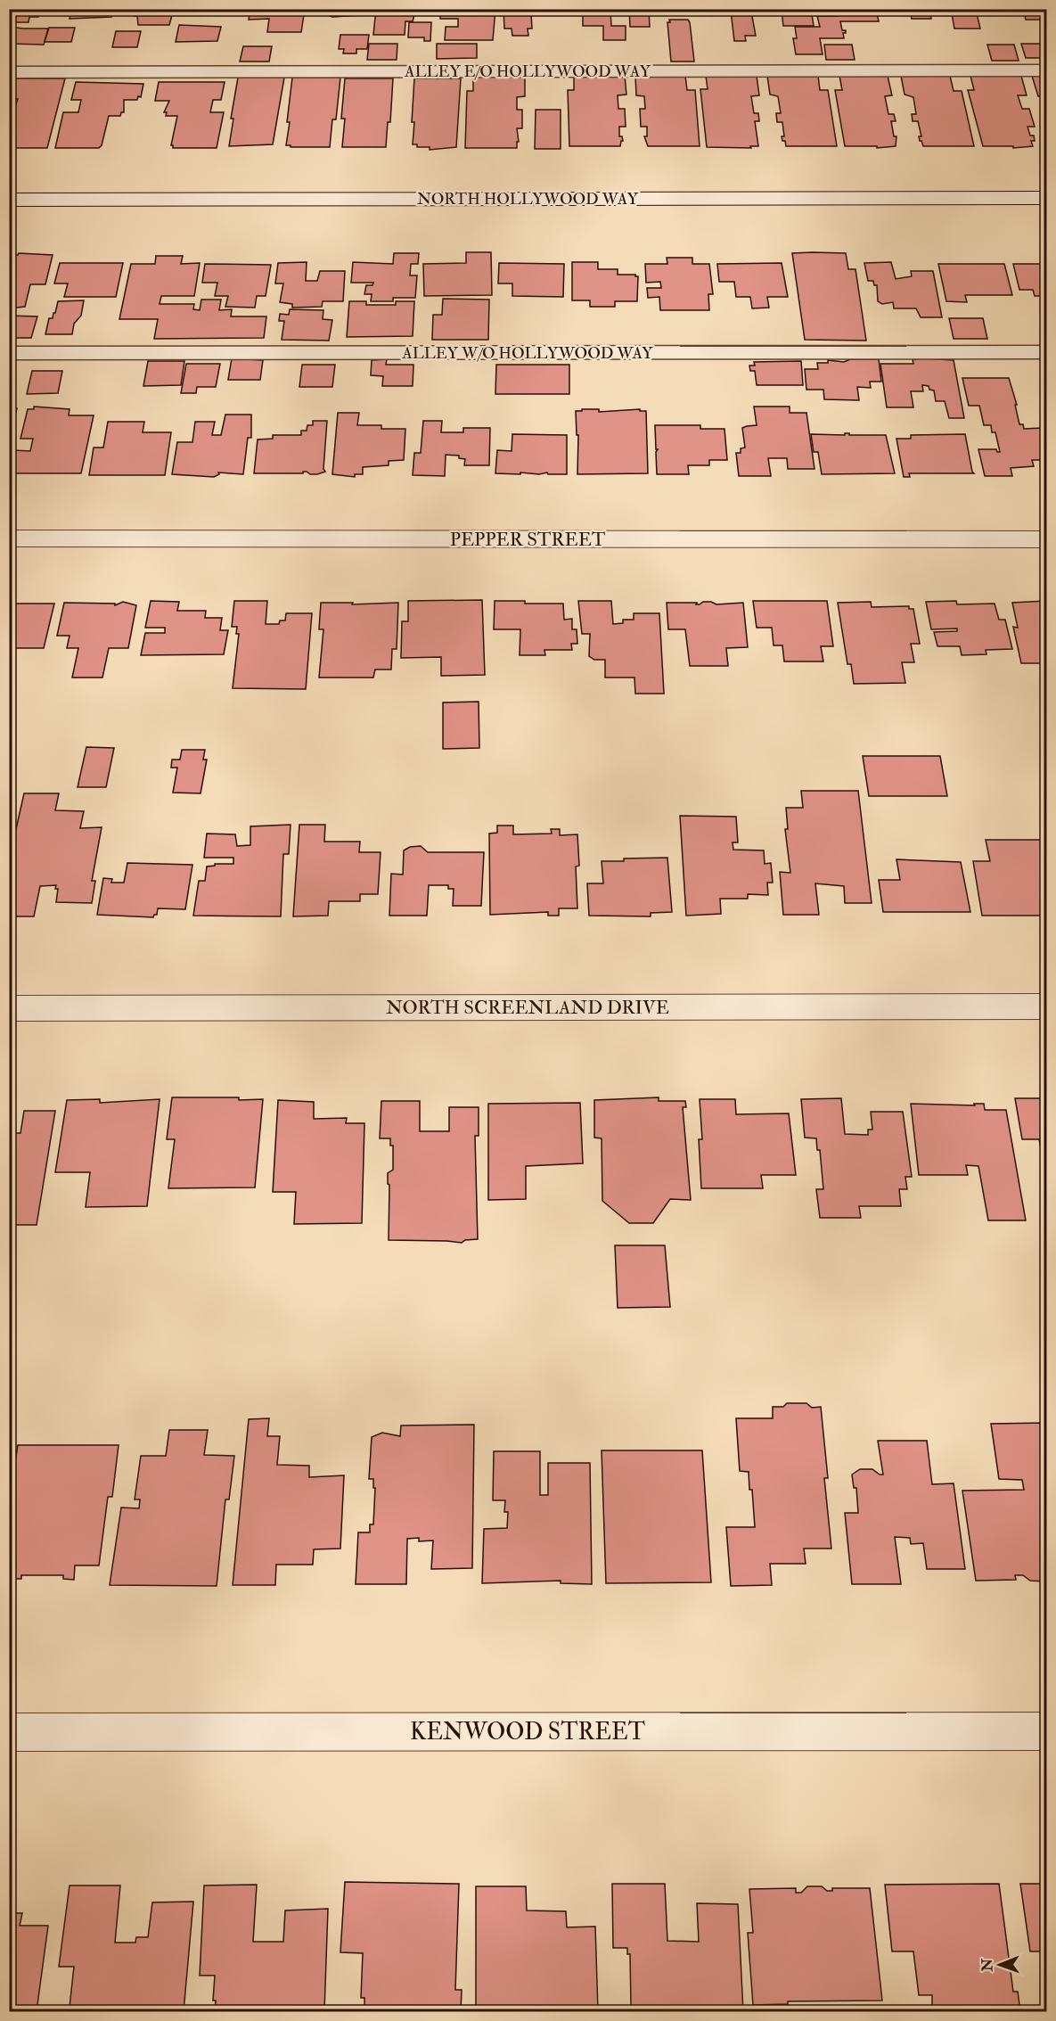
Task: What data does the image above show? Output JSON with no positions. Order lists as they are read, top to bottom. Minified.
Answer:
{"streets":{"street":["NORTH HOLLYWOOD WAY","PEPPER STREET","NORTH SCREENLAND DRIVE","KENWOOD STREET"],"lane":["ALLEY E/O HOLLYWOOD WAY","ALLEY W/O HOLLYWOOD WAY"]},"north":"left"}
